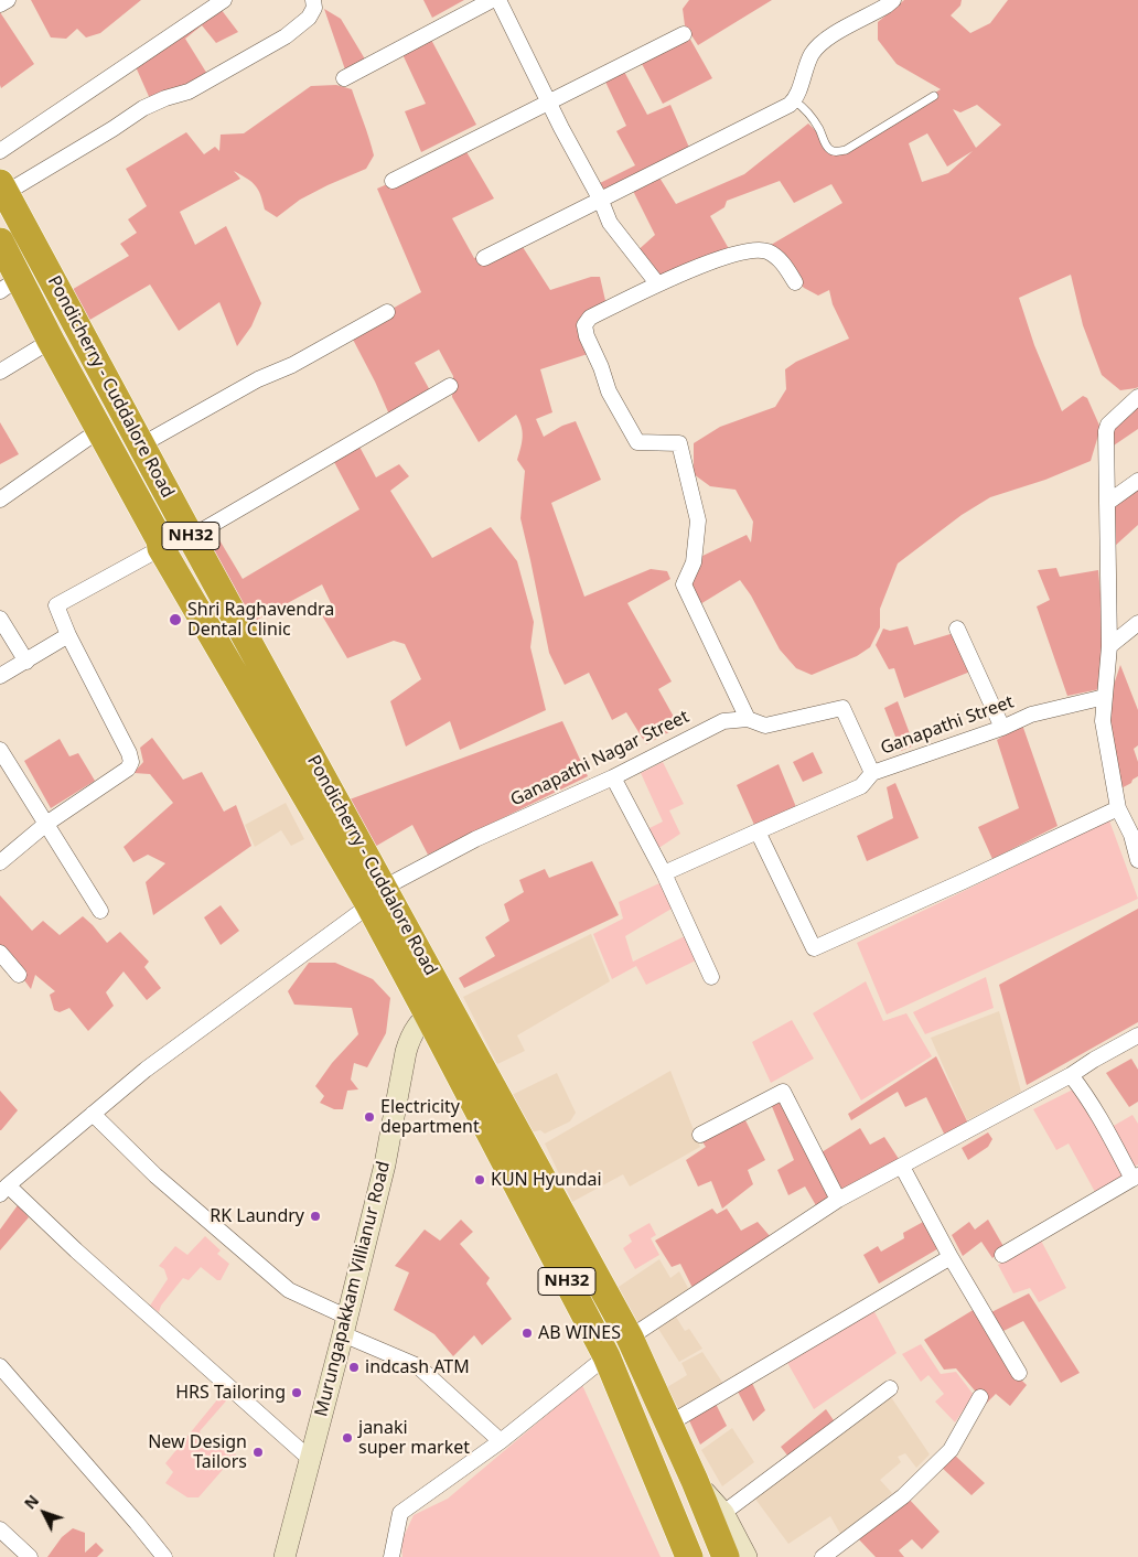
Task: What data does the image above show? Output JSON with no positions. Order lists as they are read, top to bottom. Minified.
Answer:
{"streets":{"highway":["Pondicherry - Cuddalore Road","NH32"],"main road":["Murungapakkam Villianur Road"],"street":["Ganapathi Street","Ganapathi Nagar Street"]},"crossings":[["Pondicherry - Cuddalore Road","Ganapathi Nagar Street"],["Pondicherry - Cuddalore Road","Murungapakkam Villianur Road"],["Ganapathi Street","Ganapathi Nagar Street"]],"places":["Shri Raghavendra Dental Clinic","Electricity department","KUN Hyundai","RK Laundry","AB WINES","indcash ATM","HRS Tailoring","janaki super market","New Design Tailors"],"north":"top left"}
